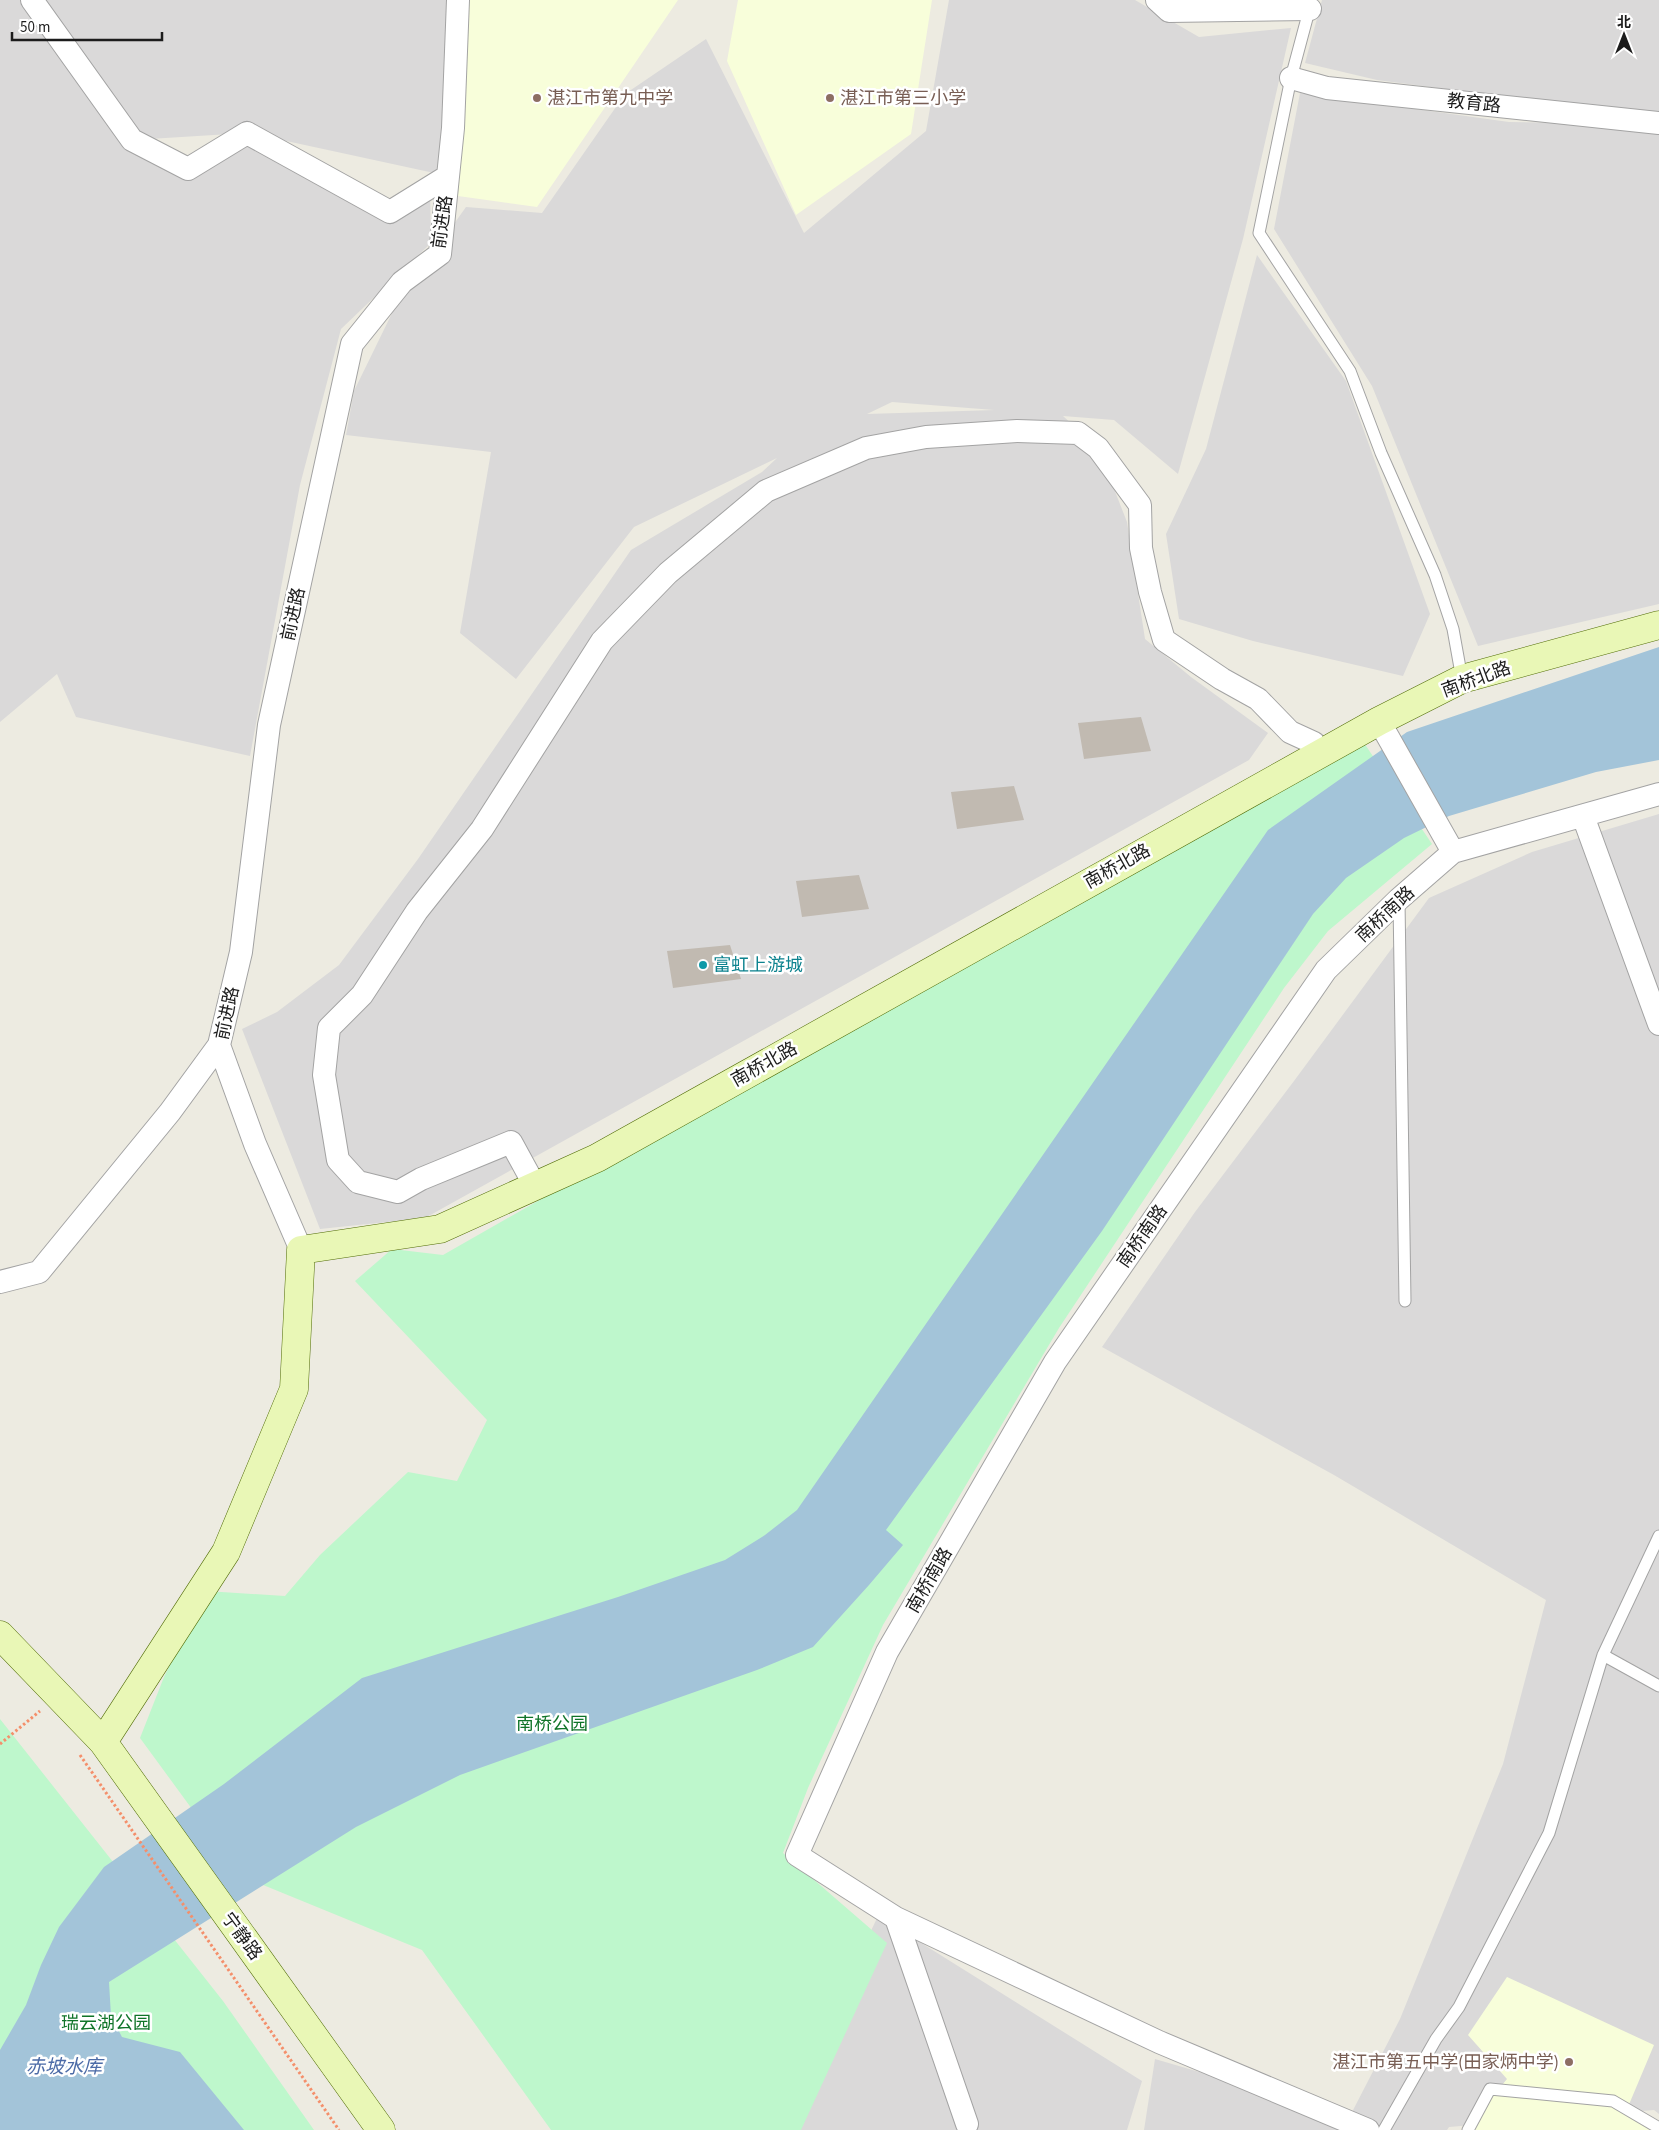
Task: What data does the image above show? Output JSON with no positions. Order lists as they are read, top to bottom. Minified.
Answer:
{"streets":{"street":["教育路","前进路","南桥北路","南桥南路","宁静路"]},"crossings":[["前进路","南桥北路"]],"water":["赤坡水库"],"parks":["南桥公园","瑞云湖公园"],"places":["湛江市第九中学","湛江市第三小学","富虹上游城","湛江市第五中学(田家炳中学)"],"scale_bar":"50 m","north":"top"}
